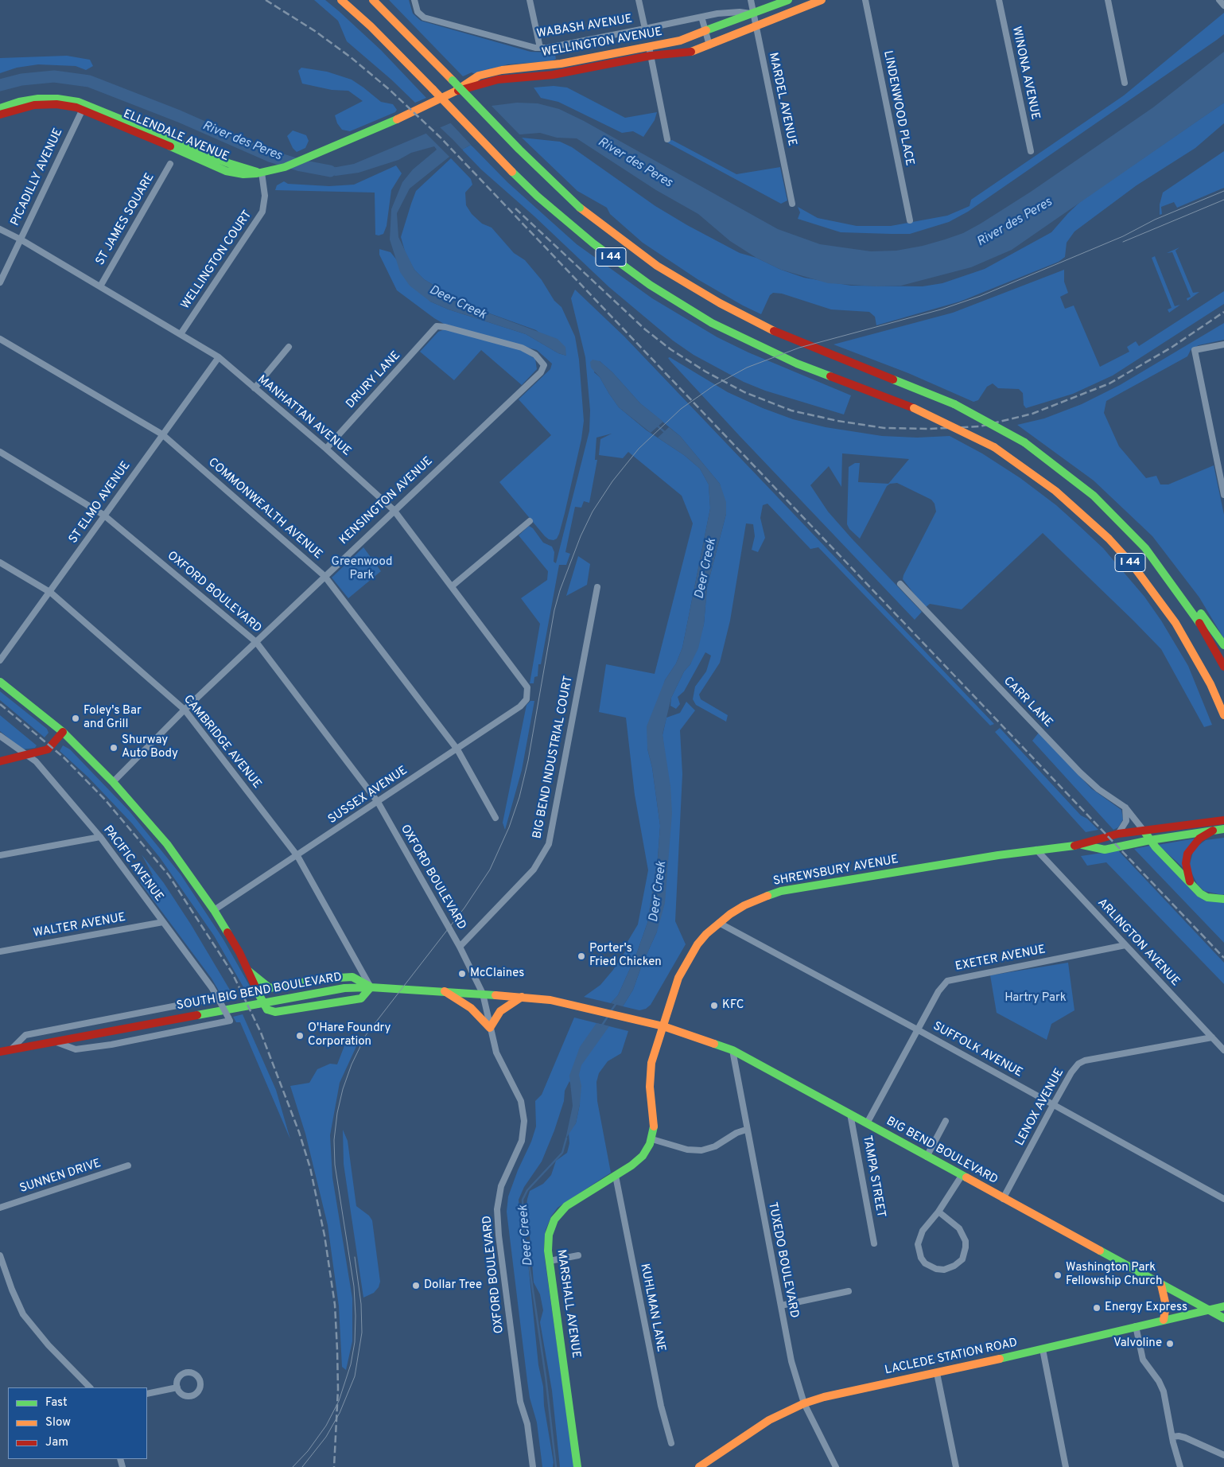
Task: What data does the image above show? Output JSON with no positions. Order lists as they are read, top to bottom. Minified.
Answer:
{"streets":{"main road":["WABASH AVENUE","WELLINGTON AVENUE","ELLENDALE AVENUE","I 44","SHREWSBURY AVENUE","SOUTH BIG BEND BOULEVARD","BIG BEND BOULEVARD","MARSHALL AVENUE","LACLEDE STATION ROAD"],"street":["WINONA AVENUE","MARDEL AVENUE","LINDENWOOD PLACE","PICADILLY AVENUE","ST JAMES SQUARE","WELLINGTON COURT","DRURY LANE","MANHATTAN AVENUE","KENSINGTON AVENUE","ST ELMO AVENUE","COMMONWEALTH AVENUE","OXFORD BOULEVARD","CARR LANE","CAMBRIDGE AVENUE","BIG BEND INDUSTRIAL COURT","SUSSEX AVENUE","PACIFIC AVENUE","WALTER AVENUE","ARLINGTON AVENUE","EXETER AVENUE","SUFFOLK AVENUE","LENOX AVENUE","SUNNEN DRIVE","TAMPA STREET","TUXEDO BOULEVARD","KUHLMAN LANE"]},"crossings":[["WABASH AVENUE","WELLINGTON AVENUE"],["WABASH AVENUE","MARDEL AVENUE"],["WELLINGTON AVENUE","MARDEL AVENUE"],["WELLINGTON AVENUE","ELLENDALE AVENUE"],["WELLINGTON AVENUE","WELLINGTON COURT"],["ELLENDALE AVENUE","PICADILLY AVENUE"],["ELLENDALE AVENUE","WELLINGTON COURT"],["PICADILLY AVENUE","MANHATTAN AVENUE"],["ST JAMES SQUARE","MANHATTAN AVENUE"],["WELLINGTON COURT","MANHATTAN AVENUE"],["DRURY LANE","MANHATTAN AVENUE"],["DRURY LANE","KENSINGTON AVENUE"],["MANHATTAN AVENUE","KENSINGTON AVENUE"],["MANHATTAN AVENUE","ST ELMO AVENUE"],["MANHATTAN AVENUE","SUSSEX AVENUE"],["KENSINGTON AVENUE","COMMONWEALTH AVENUE"],["KENSINGTON AVENUE","OXFORD BOULEVARD"],["KENSINGTON AVENUE","CAMBRIDGE AVENUE"],["ST ELMO AVENUE","COMMONWEALTH AVENUE"],["ST ELMO AVENUE","OXFORD BOULEVARD"],["ST ELMO AVENUE","CAMBRIDGE AVENUE"],["COMMONWEALTH AVENUE","SUSSEX AVENUE"],["OXFORD BOULEVARD","BIG BEND INDUSTRIAL COURT"],["OXFORD BOULEVARD","SUSSEX AVENUE"],["OXFORD BOULEVARD","SOUTH BIG BEND BOULEVARD"],["CARR LANE","SHREWSBURY AVENUE"],["CAMBRIDGE AVENUE","SUSSEX AVENUE"],["CAMBRIDGE AVENUE","SOUTH BIG BEND BOULEVARD"],["PACIFIC AVENUE","WALTER AVENUE"],["PACIFIC AVENUE","SOUTH BIG BEND BOULEVARD"],["SHREWSBURY AVENUE","ARLINGTON AVENUE"],["SHREWSBURY AVENUE","SUFFOLK AVENUE"],["SHREWSBURY AVENUE","BIG BEND BOULEVARD"],["SHREWSBURY AVENUE","MARSHALL AVENUE"],["ARLINGTON AVENUE","EXETER AVENUE"],["ARLINGTON AVENUE","LENOX AVENUE"],["EXETER AVENUE","SUFFOLK AVENUE"],["EXETER AVENUE","BIG BEND BOULEVARD"],["SOUTH BIG BEND BOULEVARD","BIG BEND BOULEVARD"],["SUFFOLK AVENUE","LENOX AVENUE"],["LENOX AVENUE","BIG BEND BOULEVARD"],["BIG BEND BOULEVARD","TAMPA STREET"],["BIG BEND BOULEVARD","TUXEDO BOULEVARD"],["BIG BEND BOULEVARD","LACLEDE STATION ROAD"],["TUXEDO BOULEVARD","LACLEDE STATION ROAD"],["MARSHALL AVENUE","KUHLMAN LANE"]],"water":["River des Peres","Deer Creek"],"parks":["Greenwood Park","Hartry Park"],"places":["Foley's Bar and Grill","Shurway Auto Body","Porter's Fried Chicken","McClaines","KFC","O'Hare Foundry Corporation","Washington Park Fellowship Church","Dollar Tree","Energy Express","Valvoline"],"legend":["Fast","Slow","Jam"]}
